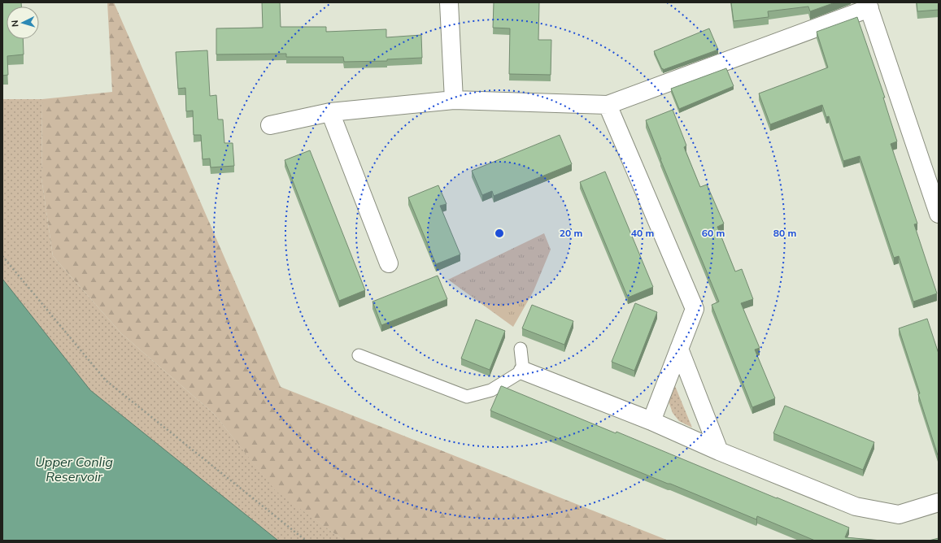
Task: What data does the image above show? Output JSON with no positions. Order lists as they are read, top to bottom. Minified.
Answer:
{"water":["Upper Conlig Reservoir"],"north":"left","rings":["20 m","40 m","60 m","80 m"]}
